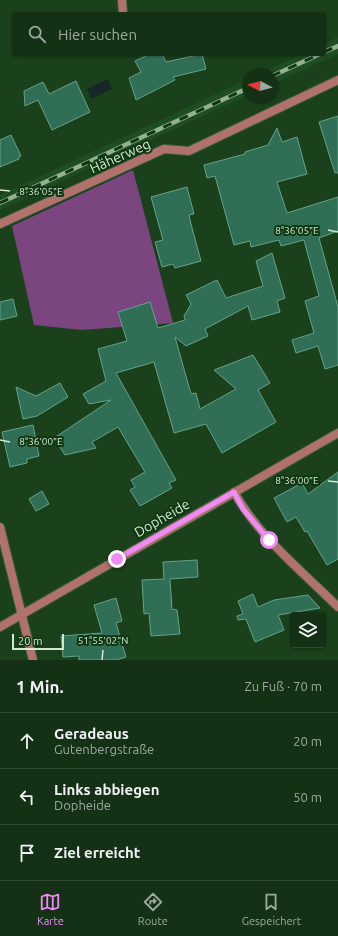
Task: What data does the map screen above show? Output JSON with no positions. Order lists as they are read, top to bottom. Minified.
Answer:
{"streets":{"street":["Häherweg","Dopheide"]},"scale_bar":"20 m","north":"left","page":{"search":"Hier suchen","scale":"20 m","heading":["1 Min.","Zu Fuß · 70 m"],"list":[["Geradeaus","Gutenbergstraße","20 m"],["Links abbiegen","Dopheide","50 m"],"Ziel erreicht"],"nav":["Karte","Route","Gespeichert"]},"coordinates":["8°36'05\"E","8°36'00\"E","51°55'02\"N"]}
